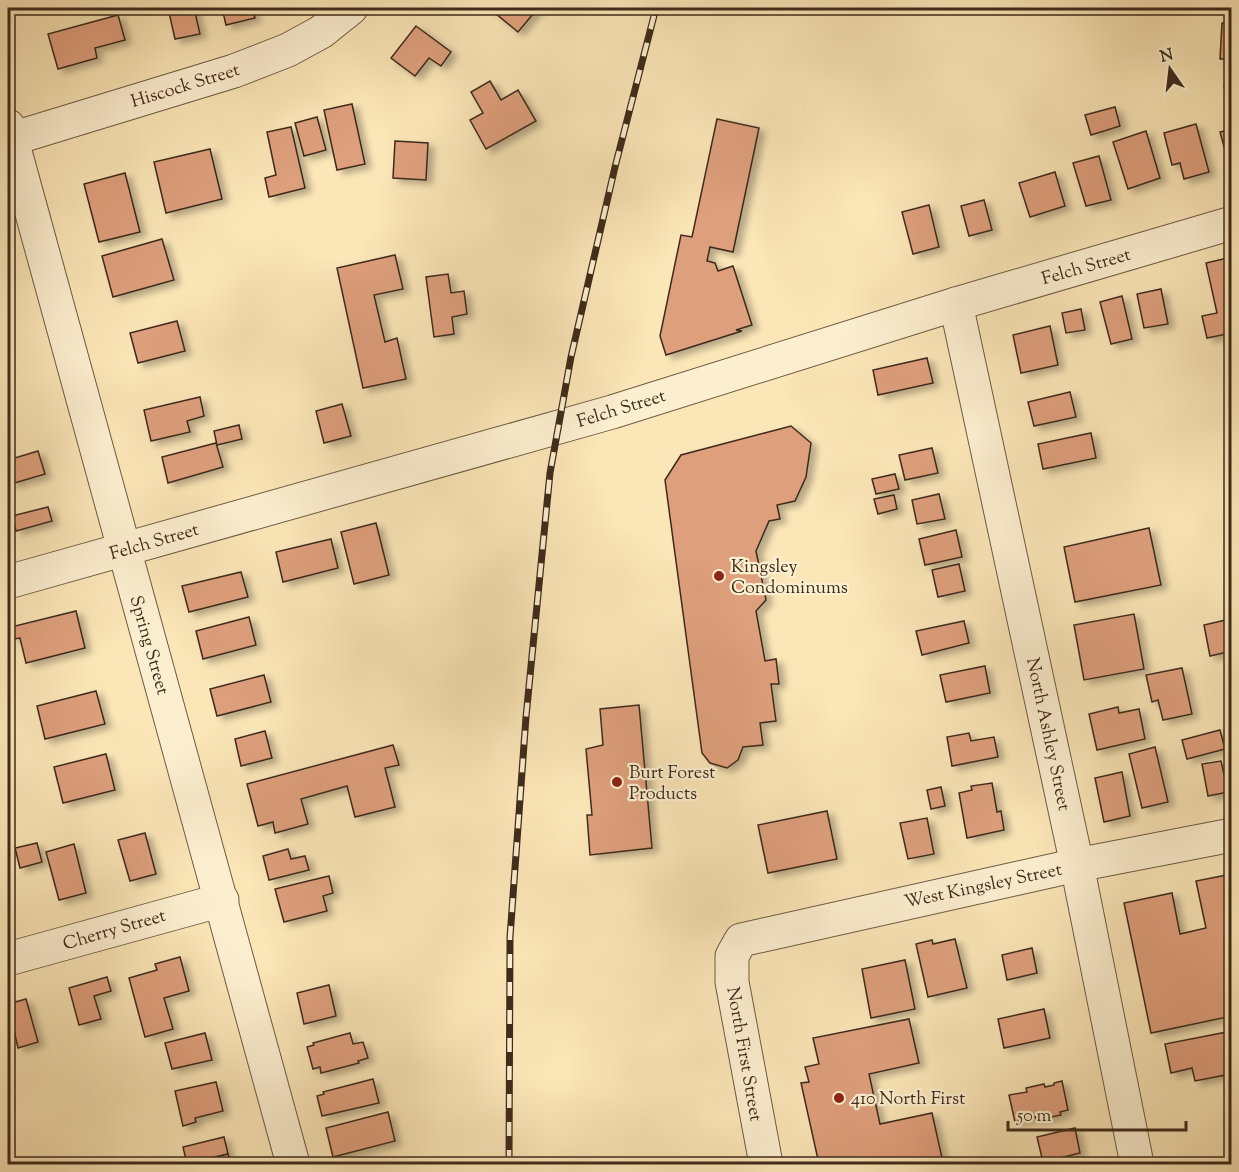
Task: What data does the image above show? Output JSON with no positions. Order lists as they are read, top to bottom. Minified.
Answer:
{"streets":{"street":["Hiscock Street","Felch Street","Spring Street","North Ashley Street","West Kingsley Street","Cherry Street","North First Street"]},"crossings":[["Hiscock Street","Spring Street"],["Felch Street","Spring Street"],["Felch Street","North Ashley Street"],["Spring Street","Cherry Street"],["North Ashley Street","West Kingsley Street"],["West Kingsley Street","North First Street"]],"places":["Kingsley Condominums","Burt Forest Products","410 North First"],"scale_bar":"50 m","north":"top"}
